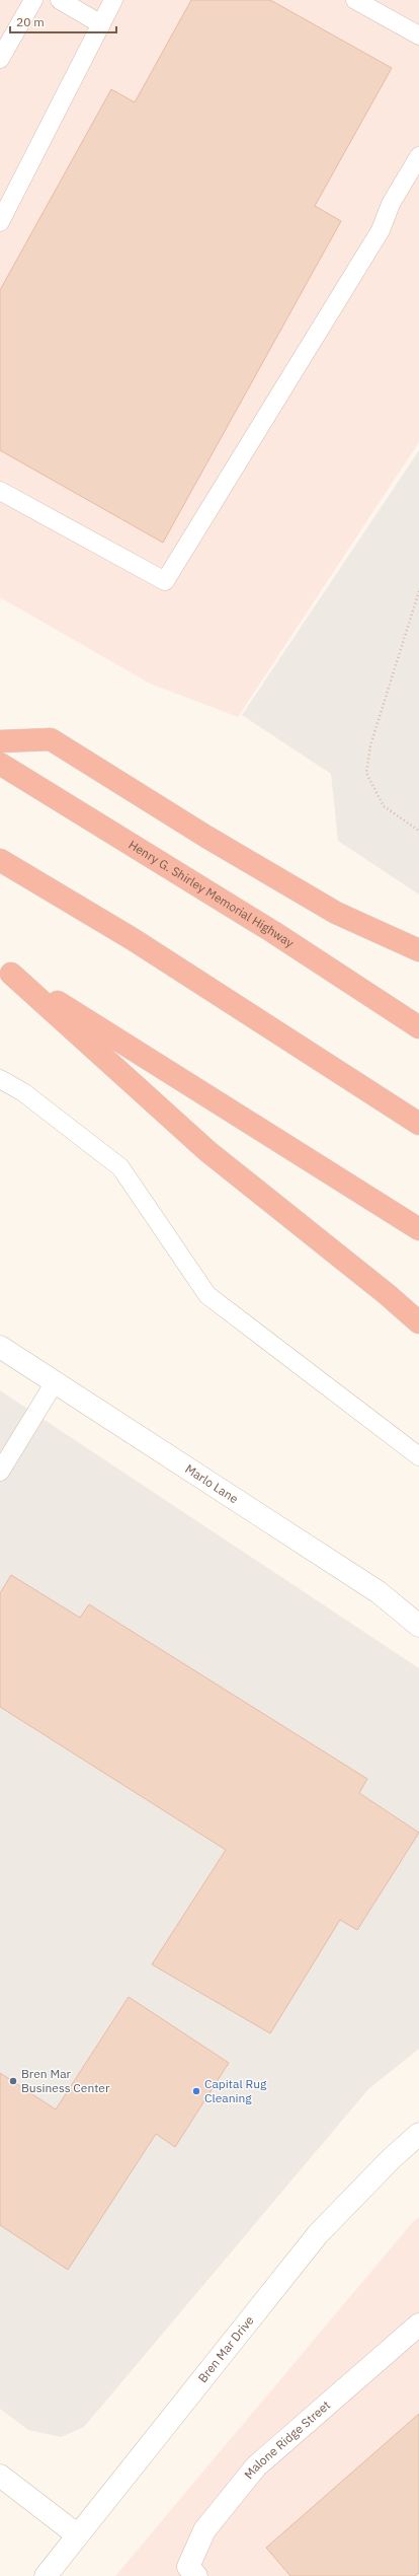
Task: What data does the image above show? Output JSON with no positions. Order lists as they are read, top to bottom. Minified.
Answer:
{"streets":{"highway":["Henry G. Shirley Memorial Highway"],"street":["Marlo Lane","Bren Mar Drive","Malone Ridge Street"]},"places":["Bren Mar Business Center","Capital Rug Cleaning"],"scale_bar":"20 m"}
